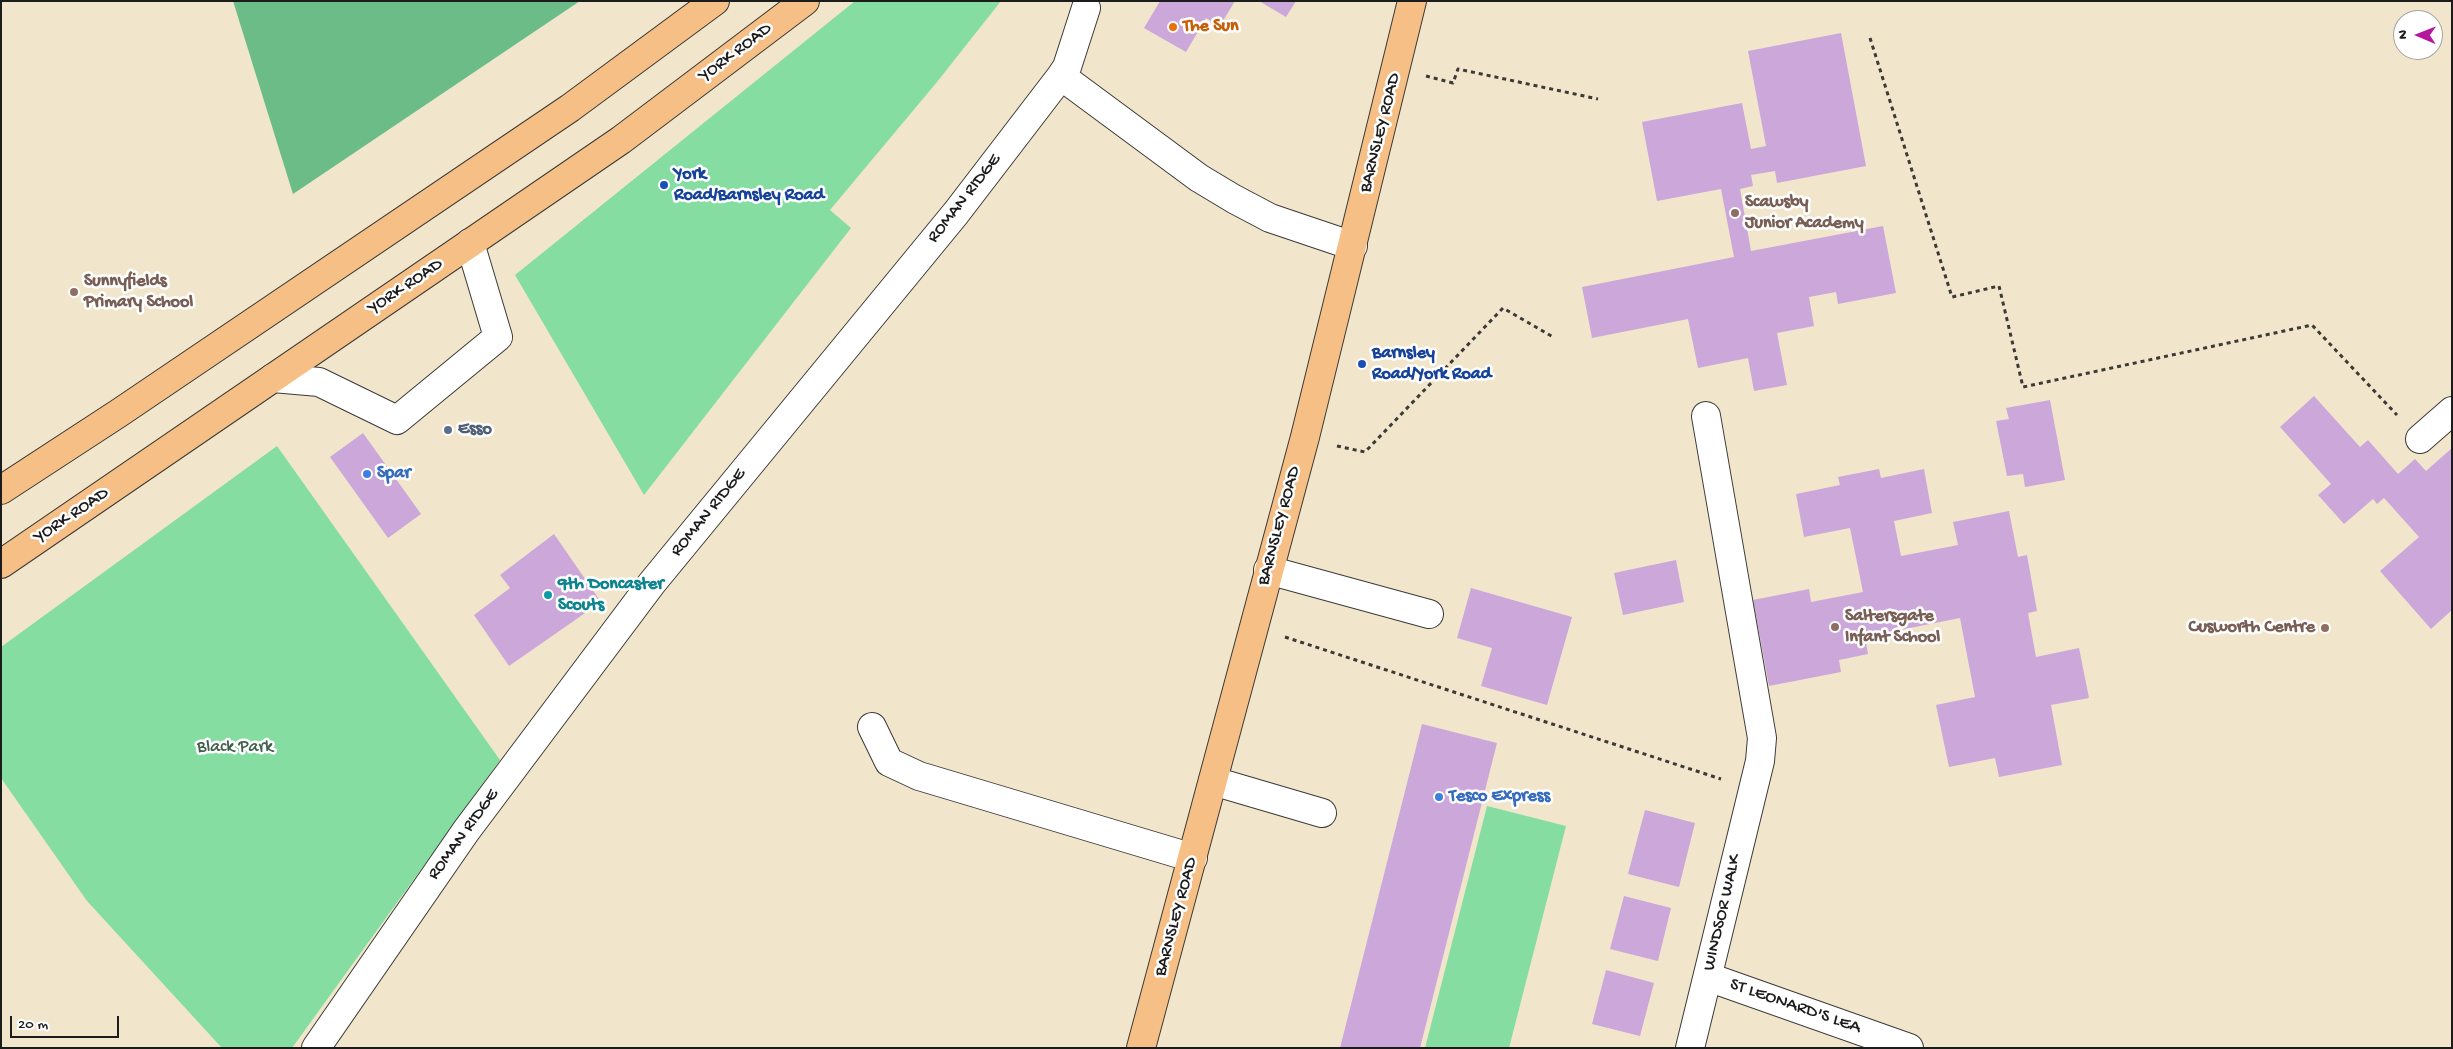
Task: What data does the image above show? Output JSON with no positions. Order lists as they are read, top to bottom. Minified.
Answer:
{"streets":{"highway":["YORK ROAD","BARNSLEY ROAD"],"street":["ROMAN RIDGE","WINDSOR WALK","ST LEONARD'S LEA"]},"crossings":[["WINDSOR WALK","ST LEONARD'S LEA"]],"parks":["Black Park"],"places":["The Sun","York Road/Barnsley Road","Scawsby Junior Academy","Sunnyfields Primary School","Barnsley Road/York Road","Esso","Spar","9th Doncaster Scouts","Saltersgate Infant School","Cusworth Centre","Tesco Express"],"scale_bar":"20 m","north":"left"}
